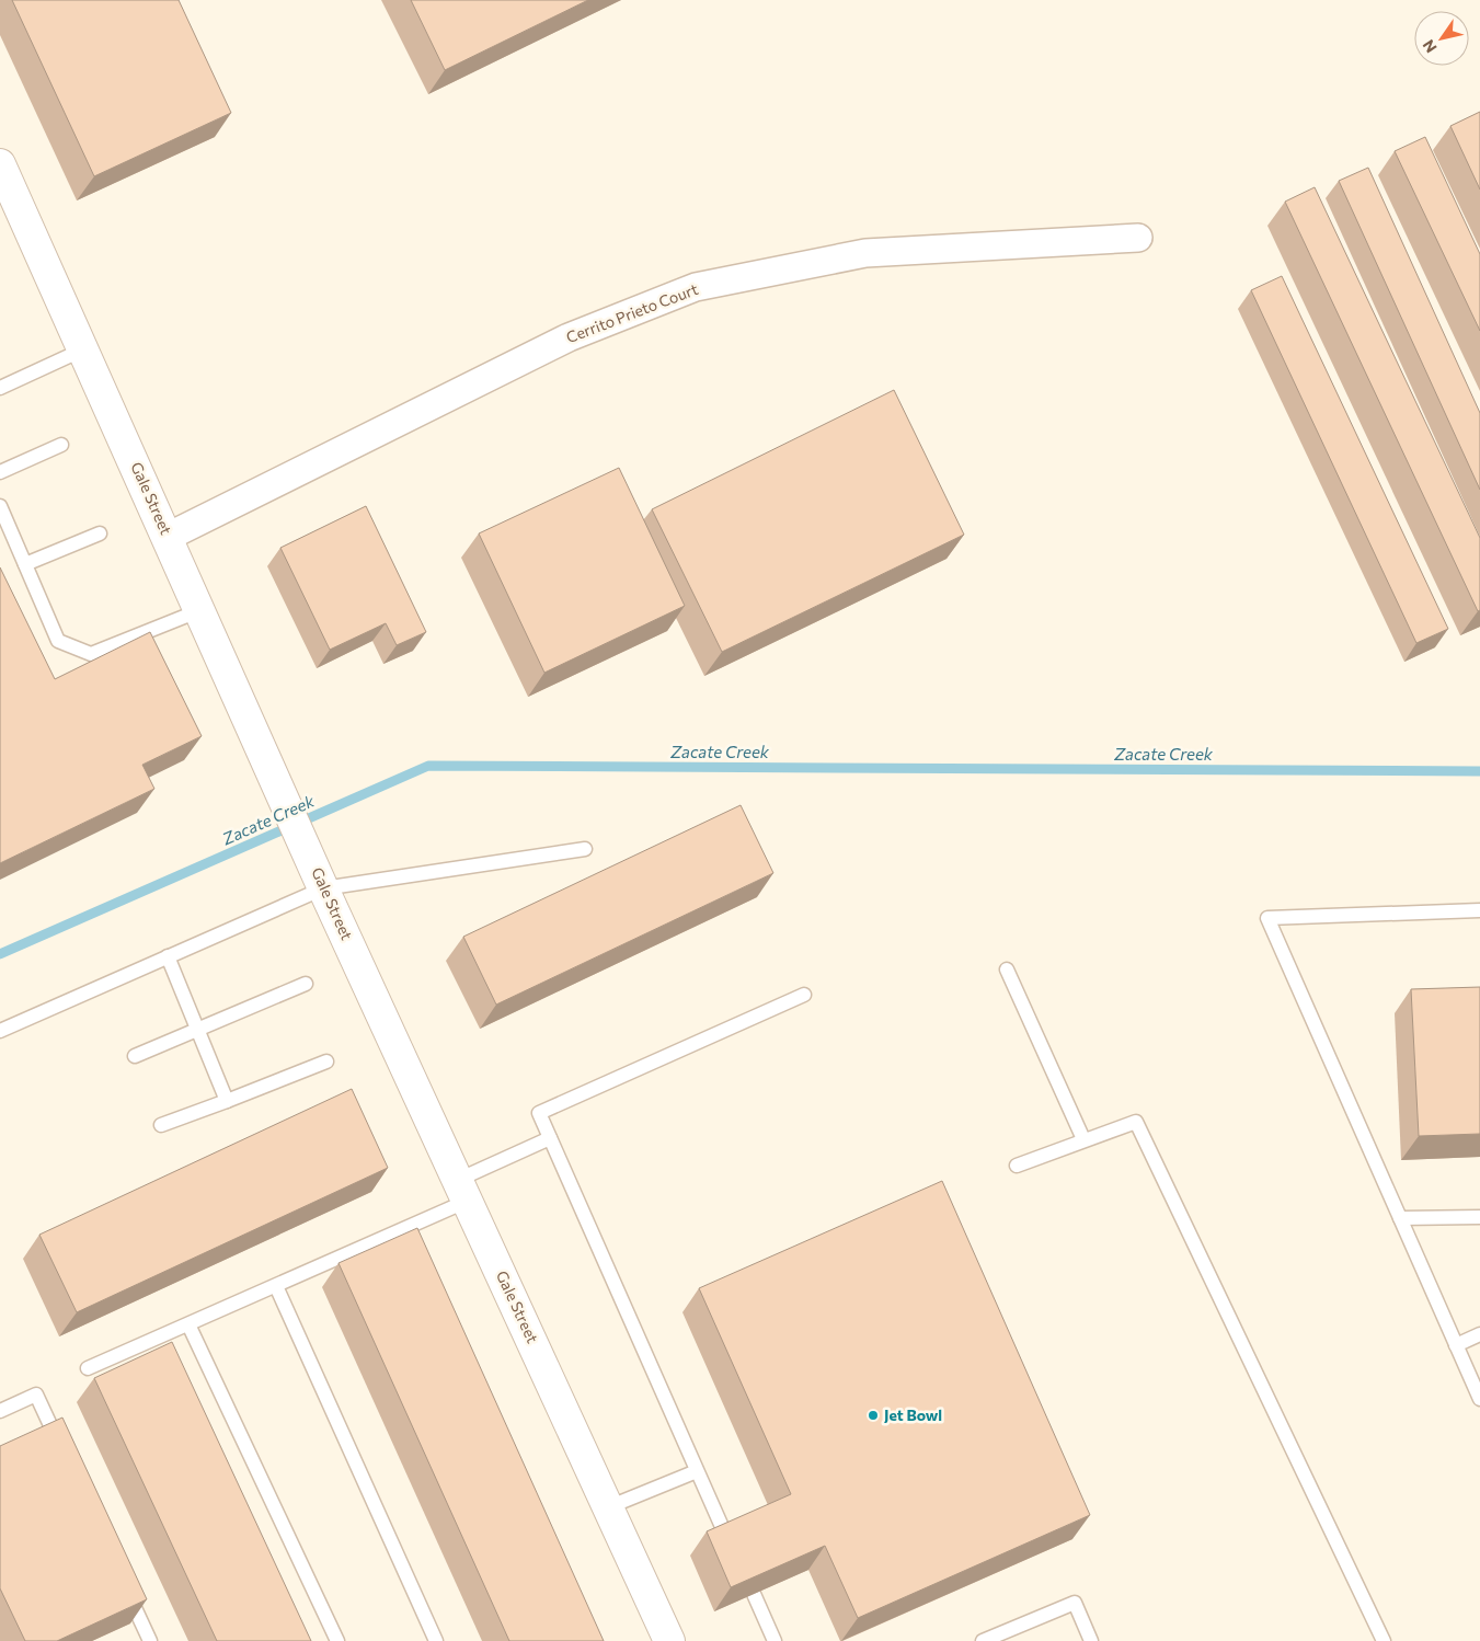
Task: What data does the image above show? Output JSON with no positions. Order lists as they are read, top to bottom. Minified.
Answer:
{"streets":{"street":["Cerrito Prieto Court","Gale Street"]},"crossings":[["Cerrito Prieto Court","Gale Street"]],"water":["Zacate Creek"],"places":["Jet Bowl"],"north":"bottom left"}
